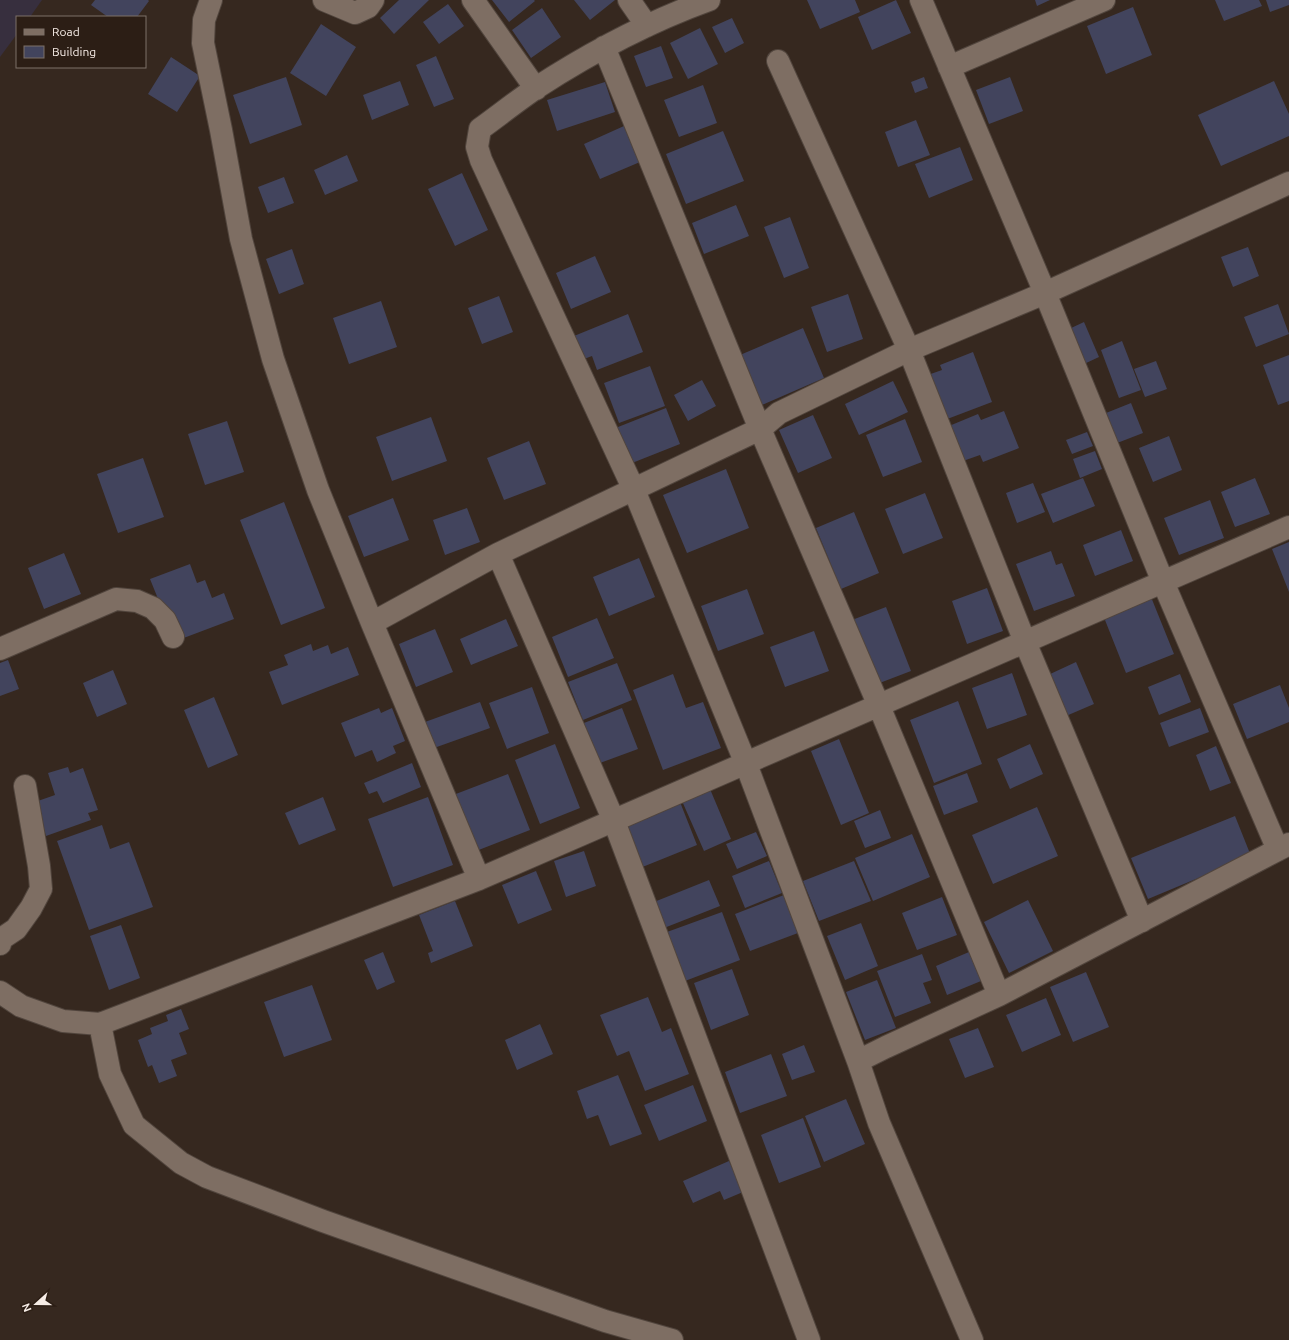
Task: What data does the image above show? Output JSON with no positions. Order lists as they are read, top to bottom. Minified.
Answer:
{"legend":["Road","Building"],"north":"left"}
